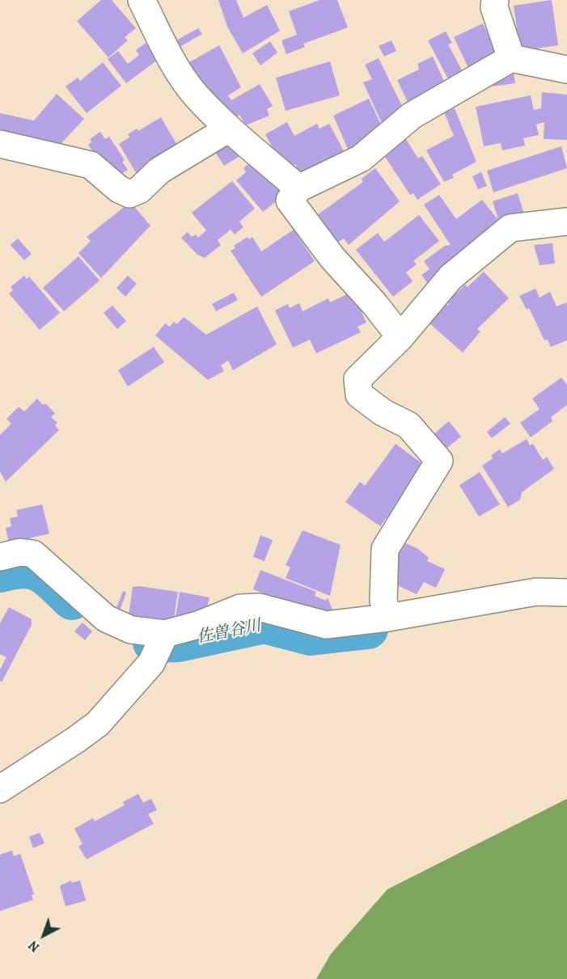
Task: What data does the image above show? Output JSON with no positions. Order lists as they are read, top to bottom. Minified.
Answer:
{"water":["佐曽谷川"],"north":"bottom left"}
